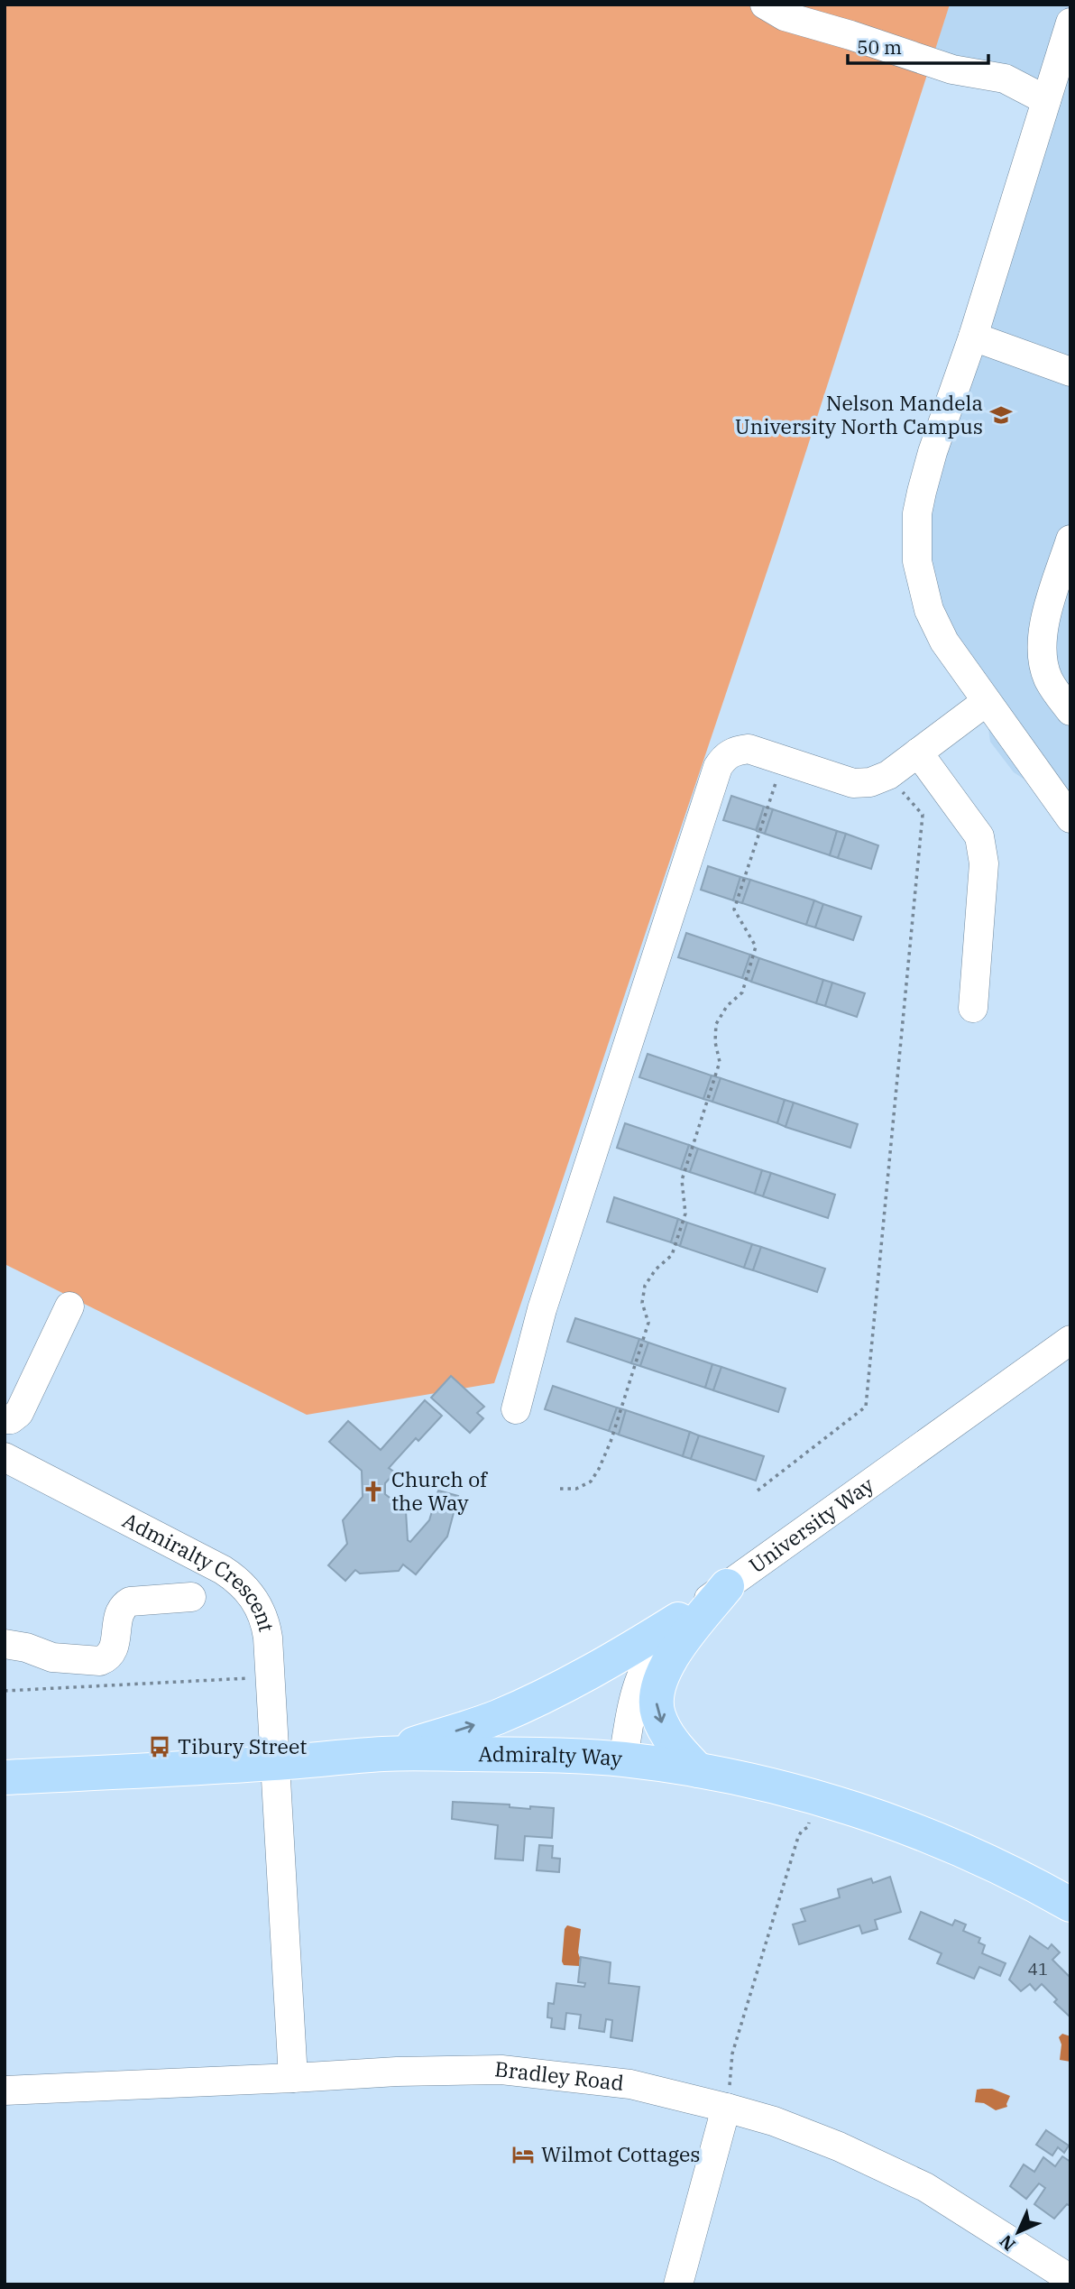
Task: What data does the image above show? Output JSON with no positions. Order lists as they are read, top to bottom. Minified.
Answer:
{"streets":{"main road":["Admiralty Way"],"street":["University Way","Admiralty Crescent","Bradley Road"]},"crossings":[["University Way","Admiralty Way"],["Admiralty Crescent","Admiralty Way"]],"places":{"school or university":["Nelson Mandela University North Campus"],"church":["Church of the Way"],"bus stop":["Tibury Street"],"hotel":["Wilmot Cottages"]},"house_numbers":["41"],"scale_bar":"50 m","north":"bottom left"}
